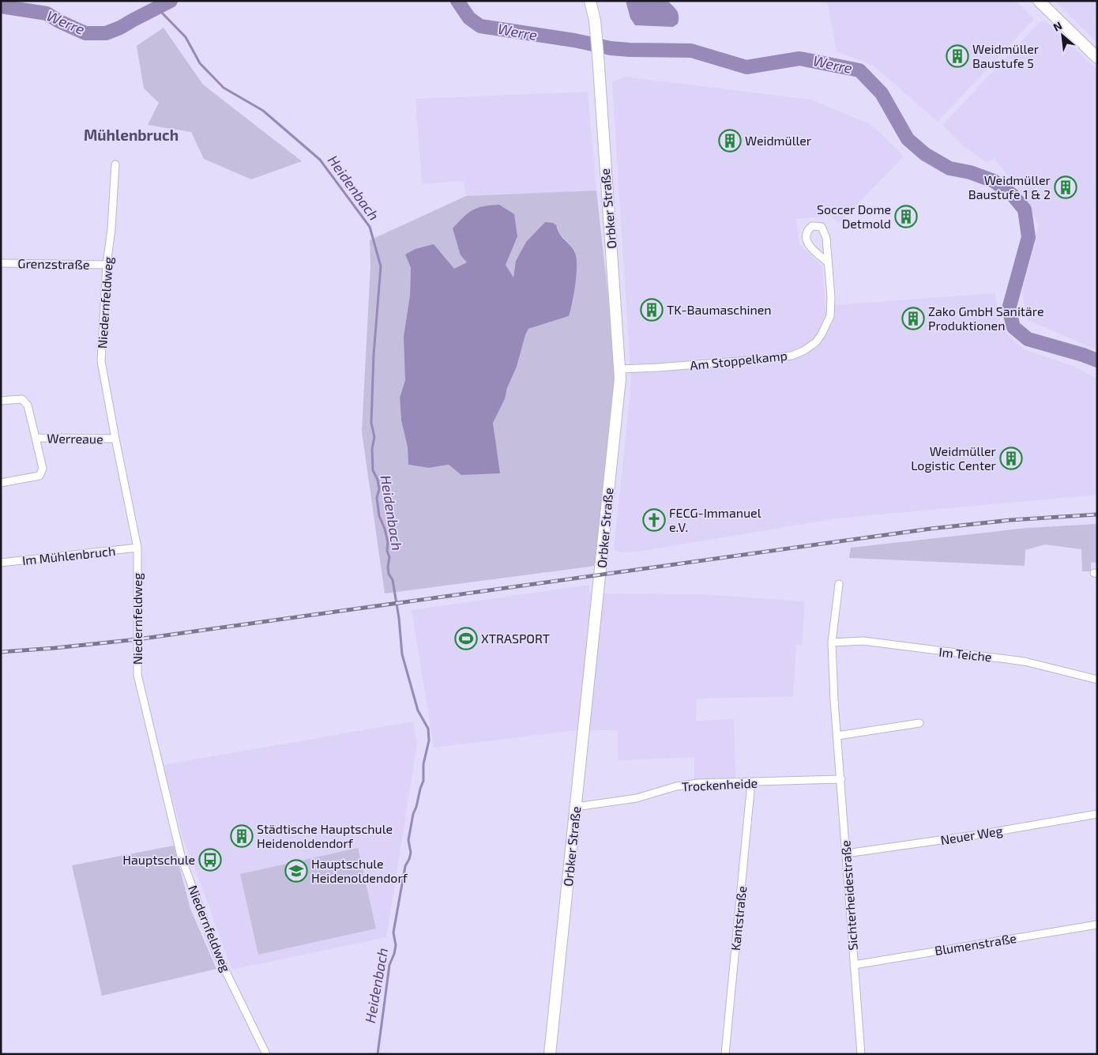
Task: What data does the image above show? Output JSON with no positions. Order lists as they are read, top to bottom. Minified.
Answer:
{"streets":{"street":["Orbker Straße","Grenzstraße","Niedernfeldweg","Am Stoppelkamp","Werreaue","Im Mühlenbruch","Im Teiche","Trockenheide","Neuer Weg","Sichterheidestraße","Kantstraße","Blumenstraße"]},"crossings":[["Orbker Straße","Am Stoppelkamp"],["Orbker Straße","Trockenheide"],["Grenzstraße","Niedernfeldweg"],["Niedernfeldweg","Werreaue"],["Niedernfeldweg","Im Mühlenbruch"],["Im Teiche","Sichterheidestraße"],["Trockenheide","Sichterheidestraße"],["Trockenheide","Kantstraße"],["Neuer Weg","Sichterheidestraße"],["Sichterheidestraße","Blumenstraße"]],"districts":["Mühlenbruch"],"water":["Werre","Heidenbach"],"places":{"building":["Weidmüller Baustufe 5","Weidmüller","Weidmüller Baustufe 1 & 2","Soccer Dome Detmold","TK-Baumaschinen","Zako GmbH Sanitäre Produktionen","Weidmüller Logistic Center","Städtische Hauptschule Heidenoldendorf"],"church":["FECG-Immanuel e.V."],"sports":["XTRASPORT"],"bus stop":["Hauptschule"],"school or university":["Hauptschule Heidenoldendorf"]},"north":"top left"}
